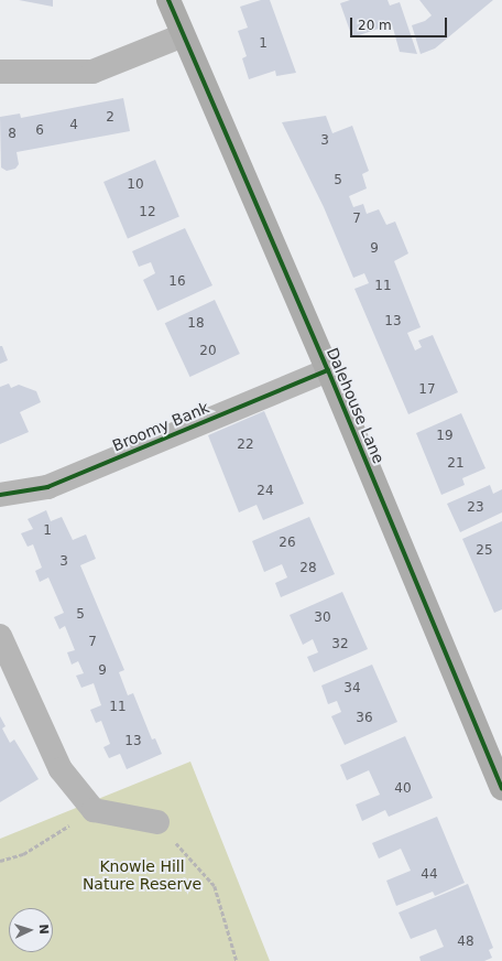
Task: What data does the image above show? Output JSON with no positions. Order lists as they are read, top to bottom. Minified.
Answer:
{"streets":{"street":["Dalehouse Lane","Broomy Bank"]},"crossings":[["Dalehouse Lane","Broomy Bank"]],"parks":["Knowle Hill Nature Reserve"],"house_numbers":["1","2","4","6","8","3","5","10","12","7","9","16","11","13","18","20","17","19","22","21","24","23","1","26","25","3","28","5","30","7","32","9","34","11","36","13","40","44","48"],"scale_bar":"20 m","north":"right"}
